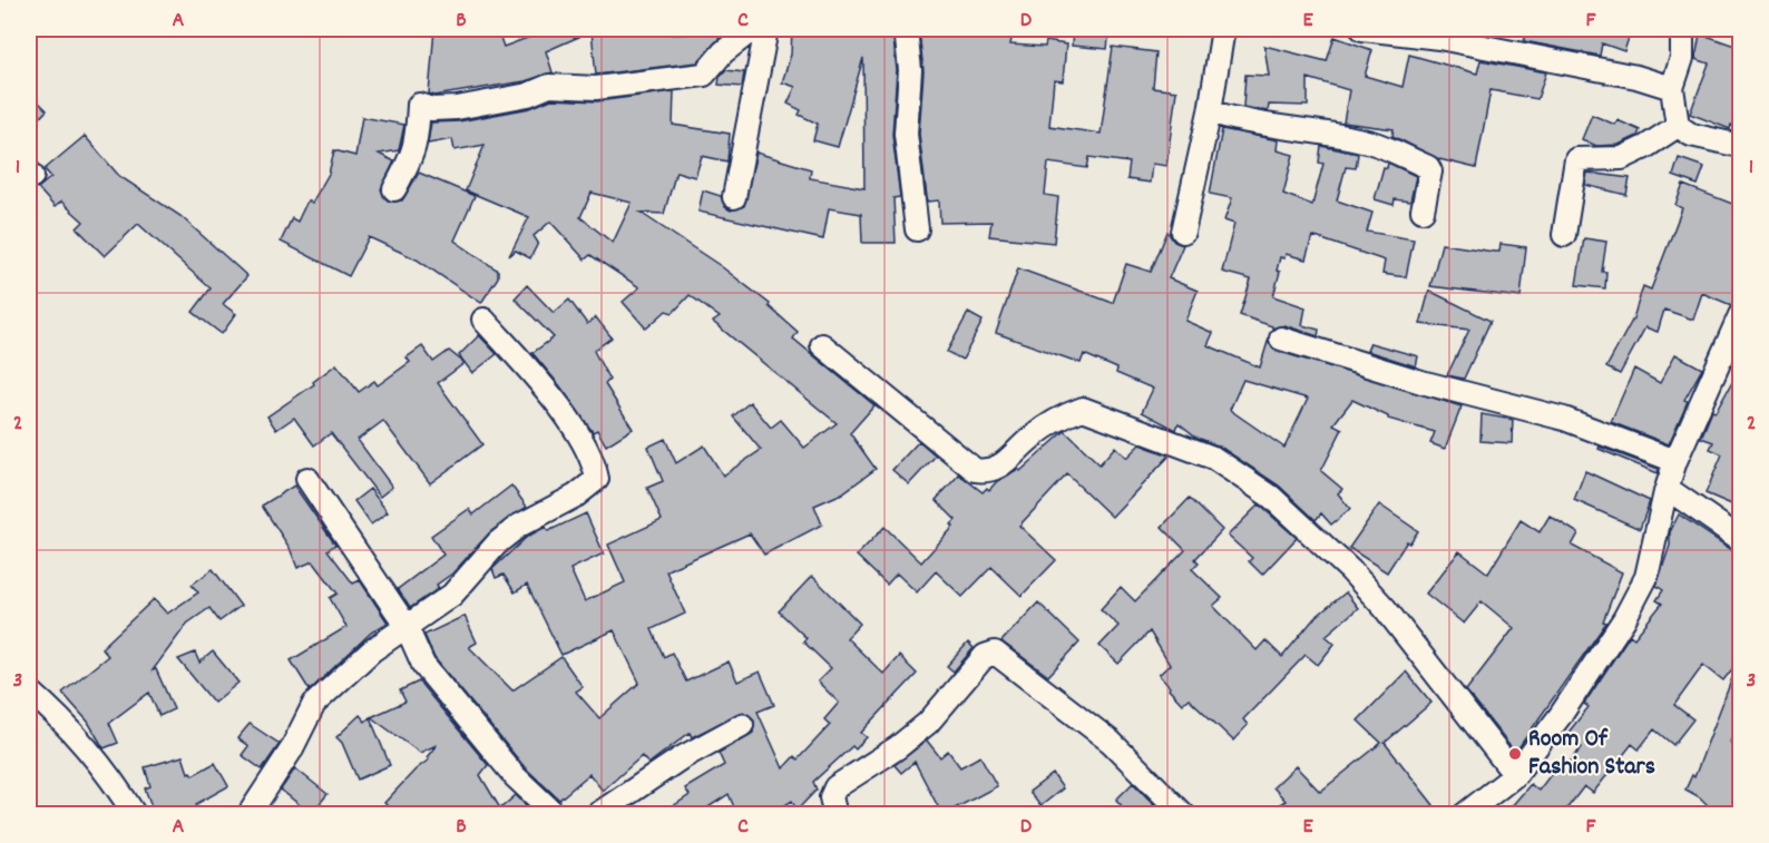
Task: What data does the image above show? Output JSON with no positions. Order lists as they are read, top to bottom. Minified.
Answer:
{"places":["Room Of Fashion Stars"],"grid":{"columns":["A","B","C","D","E","F"],"rows":["1","2","3"]}}
